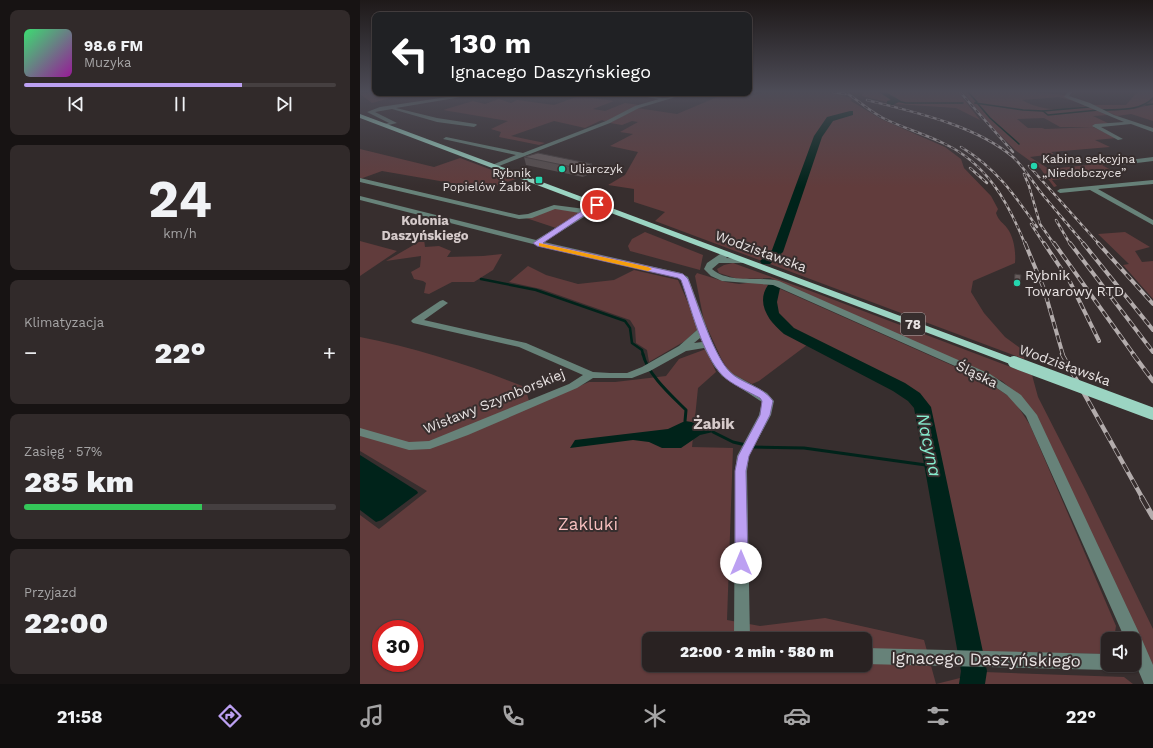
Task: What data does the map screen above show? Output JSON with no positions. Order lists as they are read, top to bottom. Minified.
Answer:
{"streets":{"main road":["Wodzisławska","78"],"street":["Śląska","Wisławy Szymborskiej","Ignacego Daszyńskiego"]},"districts":["Kolonia Daszyńskiego","Żabik"],"water":["Nacyna"],"parks":["Zakluki"],"places":{"other":["Kabina sekcyjna „Niedobczyce”","Uliarczyk","Rybnik Towarowy RTD"],"transit":["Rybnik Popielów Żabik"]},"page":{"turn":["130 m","Ignacego Daszyńskiego"],"song":["98.6 FM","Muzyka"],"tile":[["24","km/h"],"Klimatyzacja",["Zasięg · 57%","285 km"],["Przyjazd","22:00"]],"heat":["−","22°","+"],"limit":"30","trip":"22:00 · 2 min · 580 m","tabs":["21:58","22°"]}}
